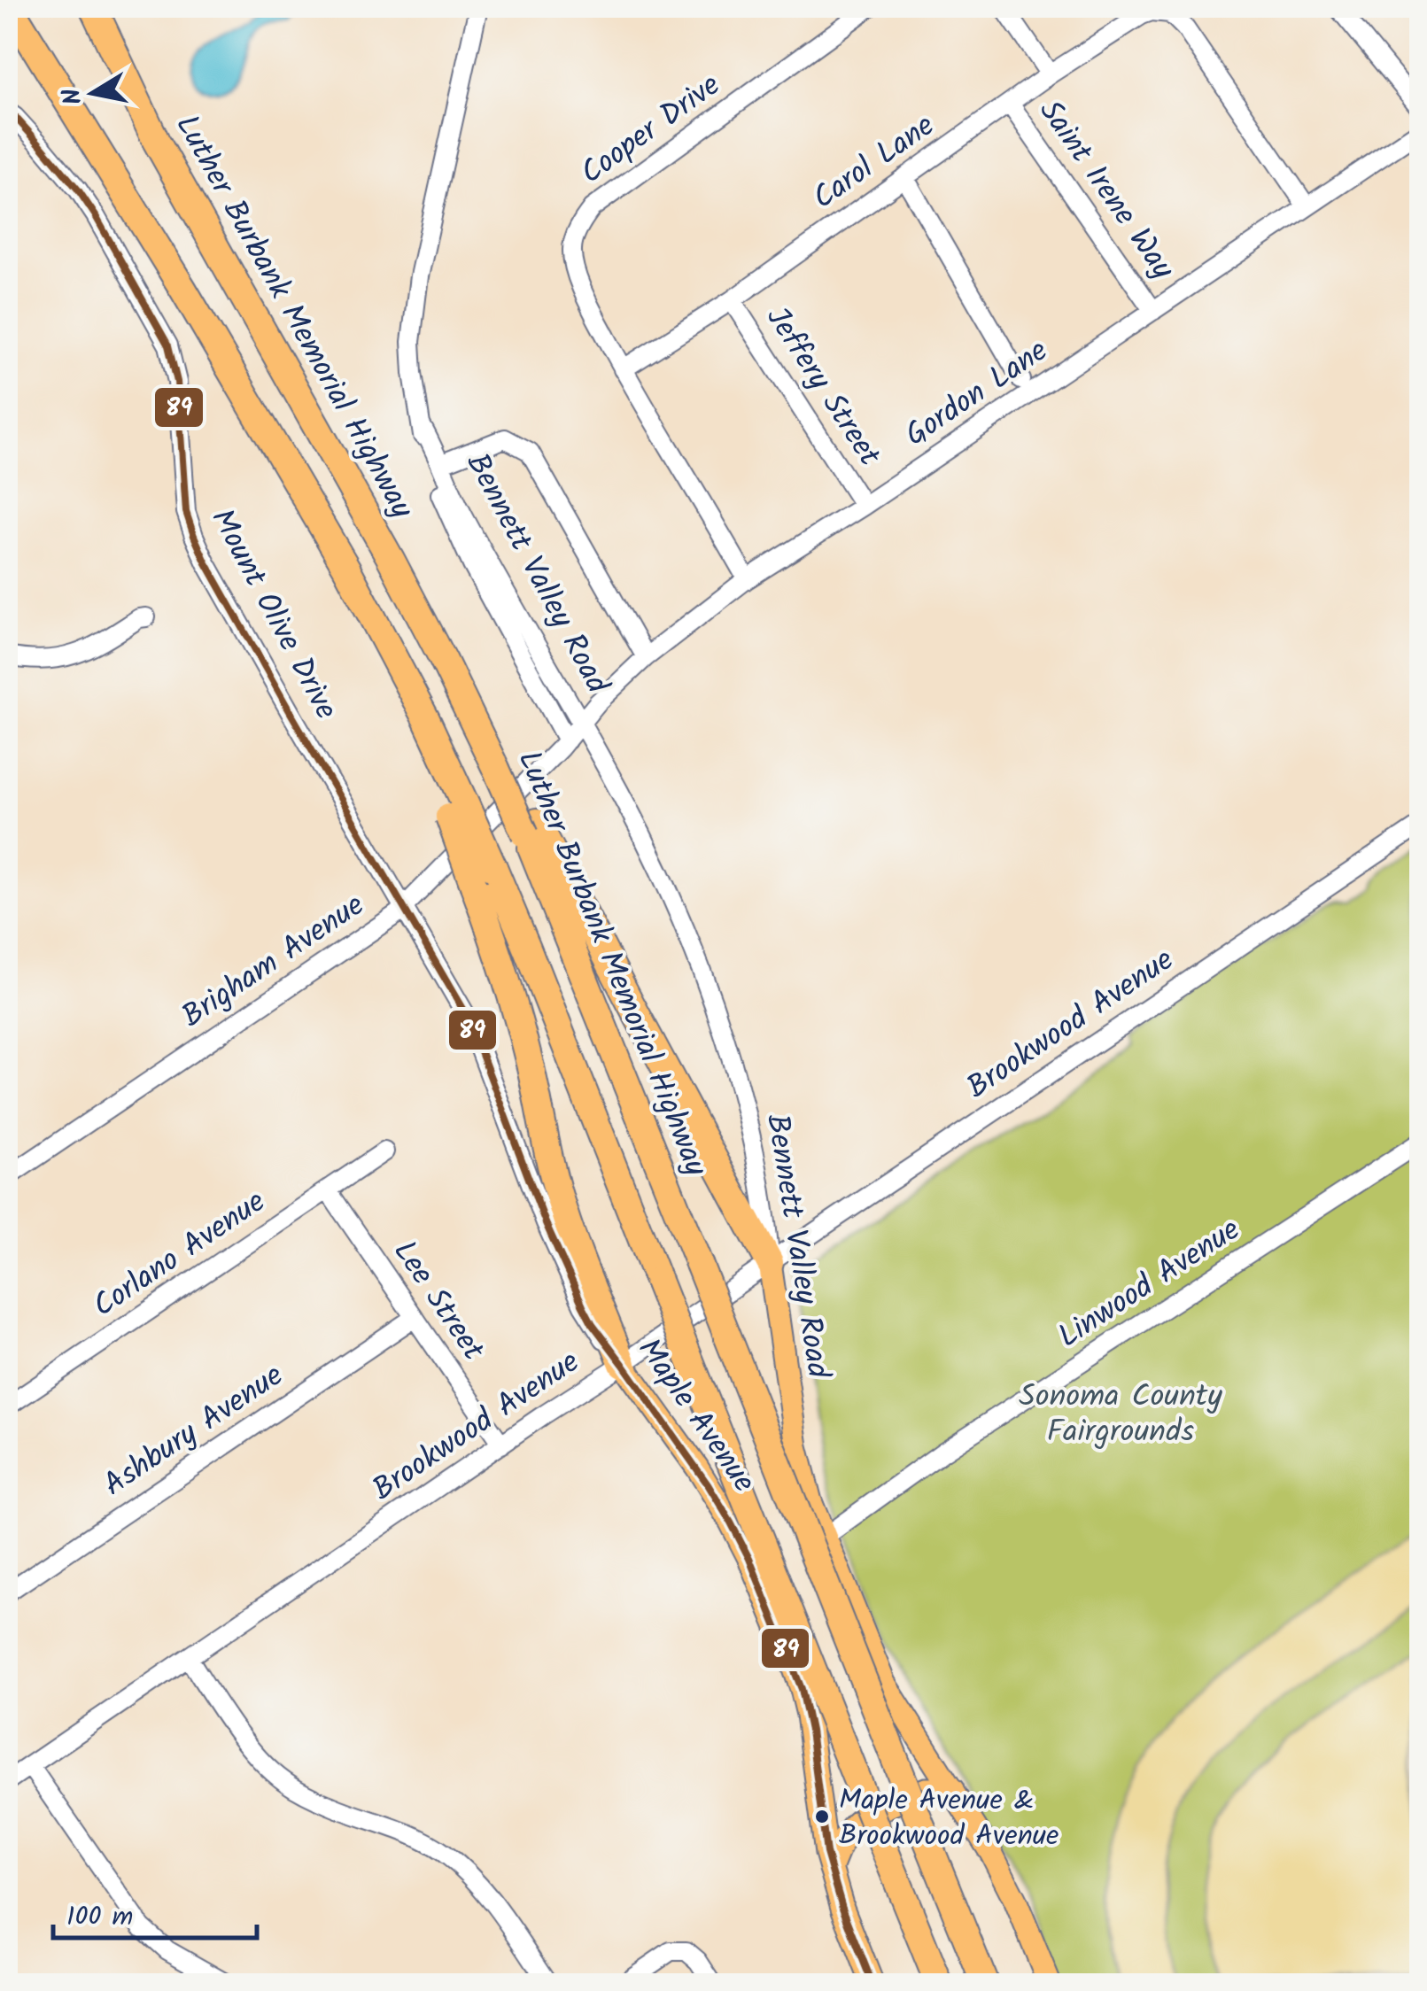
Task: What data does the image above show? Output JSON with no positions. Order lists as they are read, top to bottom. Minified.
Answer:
{"streets":{"highway":["Luther Burbank Memorial Highway"],"main road":["Bennett Valley Road","Maple Avenue"],"street":["Cooper Drive","Carol Lane","Saint Irene Way","Jeffery Street","Gordon Lane","Mount Olive Drive","Brigham Avenue","Brookwood Avenue","Corlano Avenue","Linwood Avenue","Lee Street","Ashbury Avenue"]},"crossings":[["Cooper Drive","Carol Lane"],["Cooper Drive","Gordon Lane"],["Carol Lane","Saint Irene Way"],["Carol Lane","Jeffery Street"],["Carol Lane","Gordon Lane"],["Saint Irene Way","Gordon Lane"],["Jeffery Street","Gordon Lane"],["Gordon Lane","Bennett Valley Road"],["Gordon Lane","Brigham Avenue"],["Bennett Valley Road","Brigham Avenue"],["Bennett Valley Road","Brookwood Avenue"],["Bennett Valley Road","Linwood Avenue"],["Mount Olive Drive","Brigham Avenue"],["Mount Olive Drive","Maple Avenue"],["Brigham Avenue","Maple Avenue"],["Brookwood Avenue","Lee Street"],["Brookwood Avenue","Maple Avenue"],["Corlano Avenue","Lee Street"],["Lee Street","Ashbury Avenue"]],"parks":["Sonoma County Fairgrounds"],"places":["Maple Avenue & Brookwood Avenue"],"lines":["transit line 89"],"scale_bar":"100 m","north":"left"}
